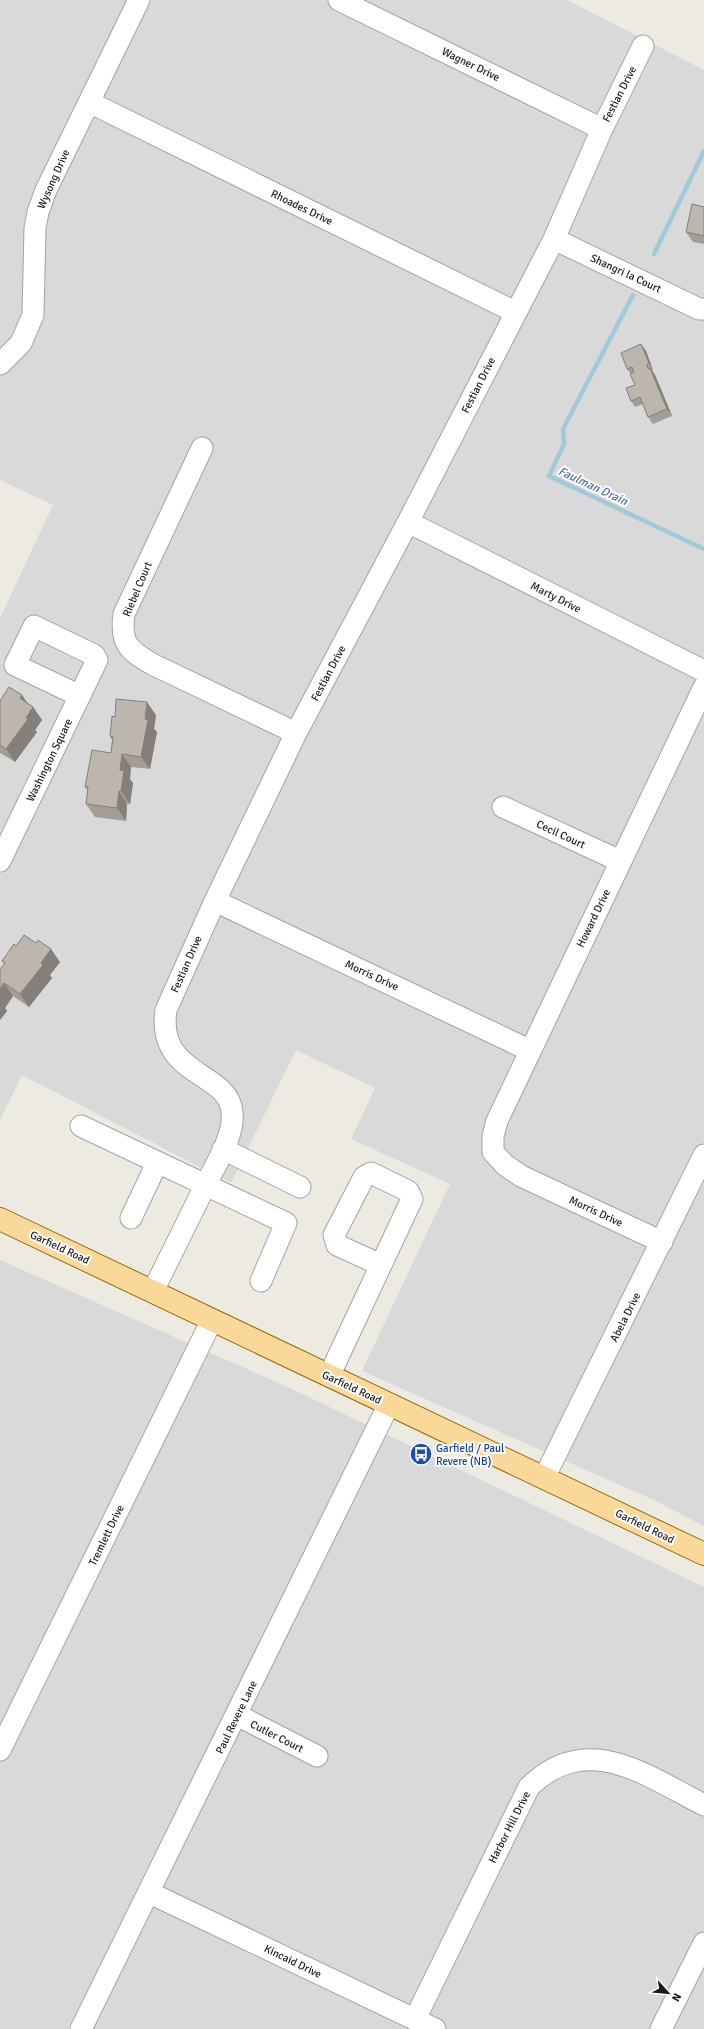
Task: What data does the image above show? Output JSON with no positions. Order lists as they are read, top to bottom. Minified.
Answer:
{"streets":{"main road":["Garfield Road"],"street":["Wagner Drive","Festian Drive","Wysong Drive","Rhoades Drive","Shangri la Court","Riebel Court","Marty Drive","Washington Square","Cecil Court","Howard Drive","Morris Drive","Abela Drive","Tremlett Drive","Paul Revere Lane","Cutler Court","Harbor Hill Drive","Kincaid Drive"]},"crossings":[["Wagner Drive","Festian Drive"],["Festian Drive","Rhoades Drive"],["Festian Drive","Shangri la Court"],["Festian Drive","Riebel Court"],["Festian Drive","Marty Drive"],["Festian Drive","Morris Drive"],["Festian Drive","Garfield Road"],["Wysong Drive","Rhoades Drive"],["Cecil Court","Howard Drive"],["Howard Drive","Morris Drive"],["Morris Drive","Abela Drive"],["Garfield Road","Abela Drive"],["Garfield Road","Tremlett Drive"],["Garfield Road","Paul Revere Lane"],["Paul Revere Lane","Cutler Court"],["Paul Revere Lane","Kincaid Drive"],["Harbor Hill Drive","Kincaid Drive"]],"water":["Faulman Drain"],"places":{"bus stop":["Garfield / Paul Revere (NB)"]},"north":"bottom right"}
